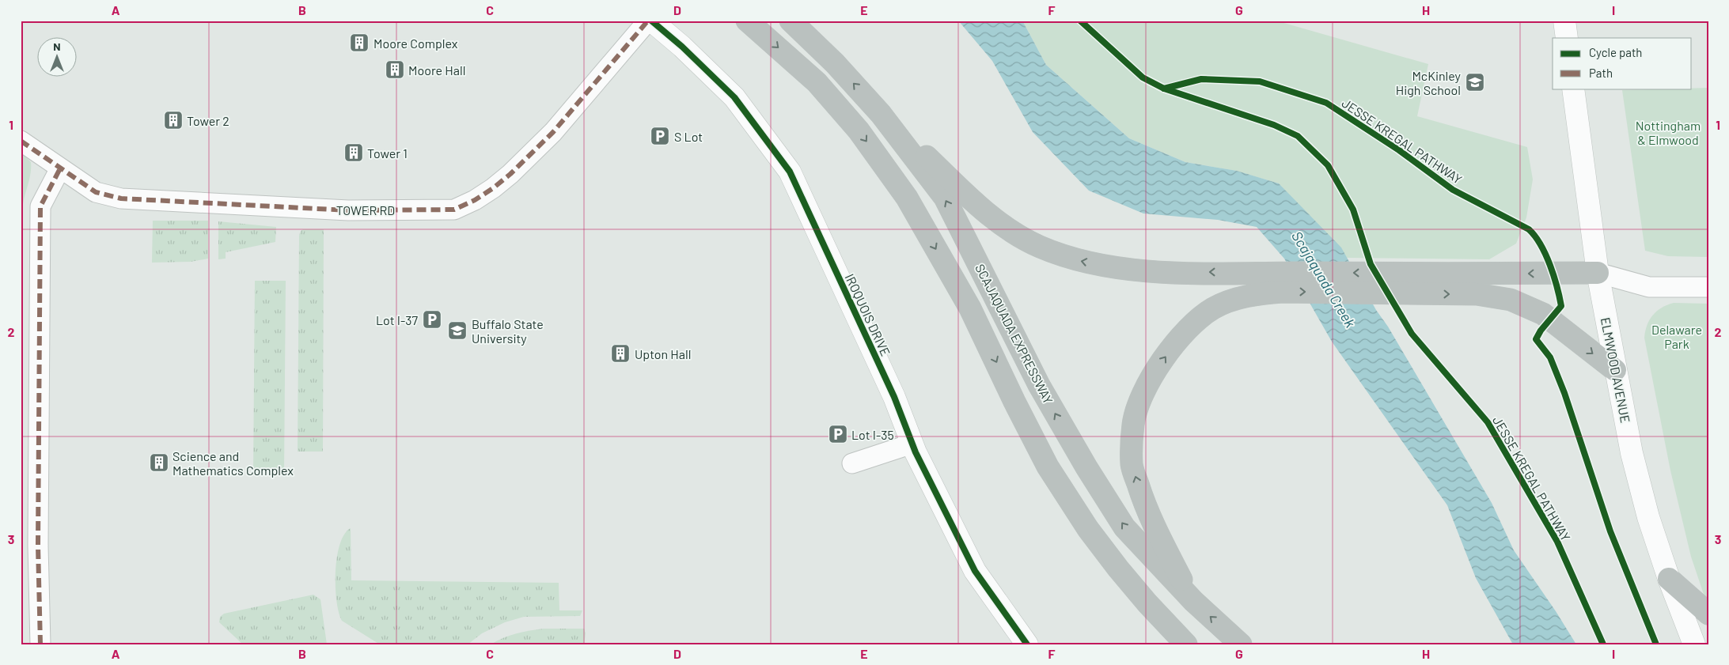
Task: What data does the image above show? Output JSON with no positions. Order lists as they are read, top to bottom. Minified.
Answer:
{"streets":{"highway":["SCAJAQUADA EXPRESSWAY"],"street":["TOWER RD","IROQUOIS DRIVE","ELMWOOD AVENUE"],"cycle path":["JESSE KREGAL PATHWAY"]},"water":["Scajaquada Creek"],"parks":["Nottingham & Elmwood","Delaware Park"],"places":{"building":["Moore Complex","Moore Hall","Tower 2","Tower 1","Upton Hall","Science and Mathematics Complex"],"school or university":["McKinley High School","Buffalo State University"],"parking":["S Lot","Lot I-37","Lot I-35"]},"legend":["Cycle path","Path"],"north":"top","grid":{"columns":["A","B","C","D","E","F","G","H","I"],"rows":["1","2","3"]}}
